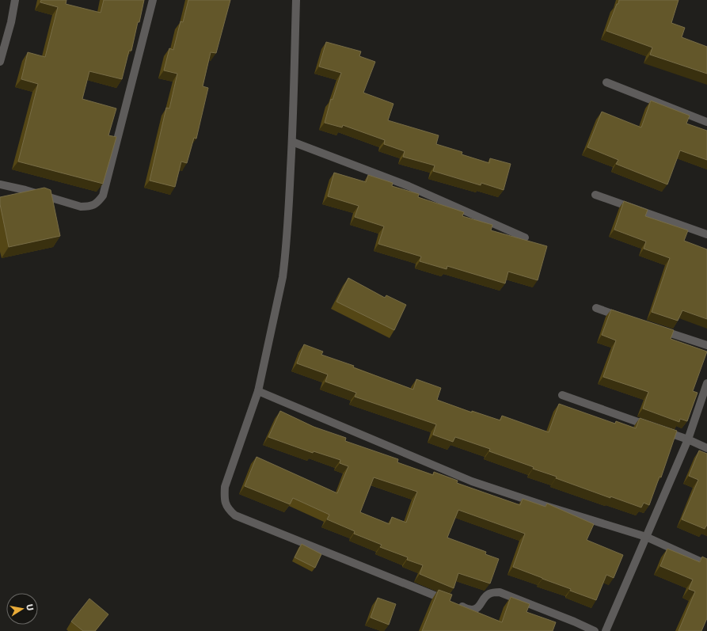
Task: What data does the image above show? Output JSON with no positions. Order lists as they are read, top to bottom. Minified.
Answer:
{"north":"right"}
